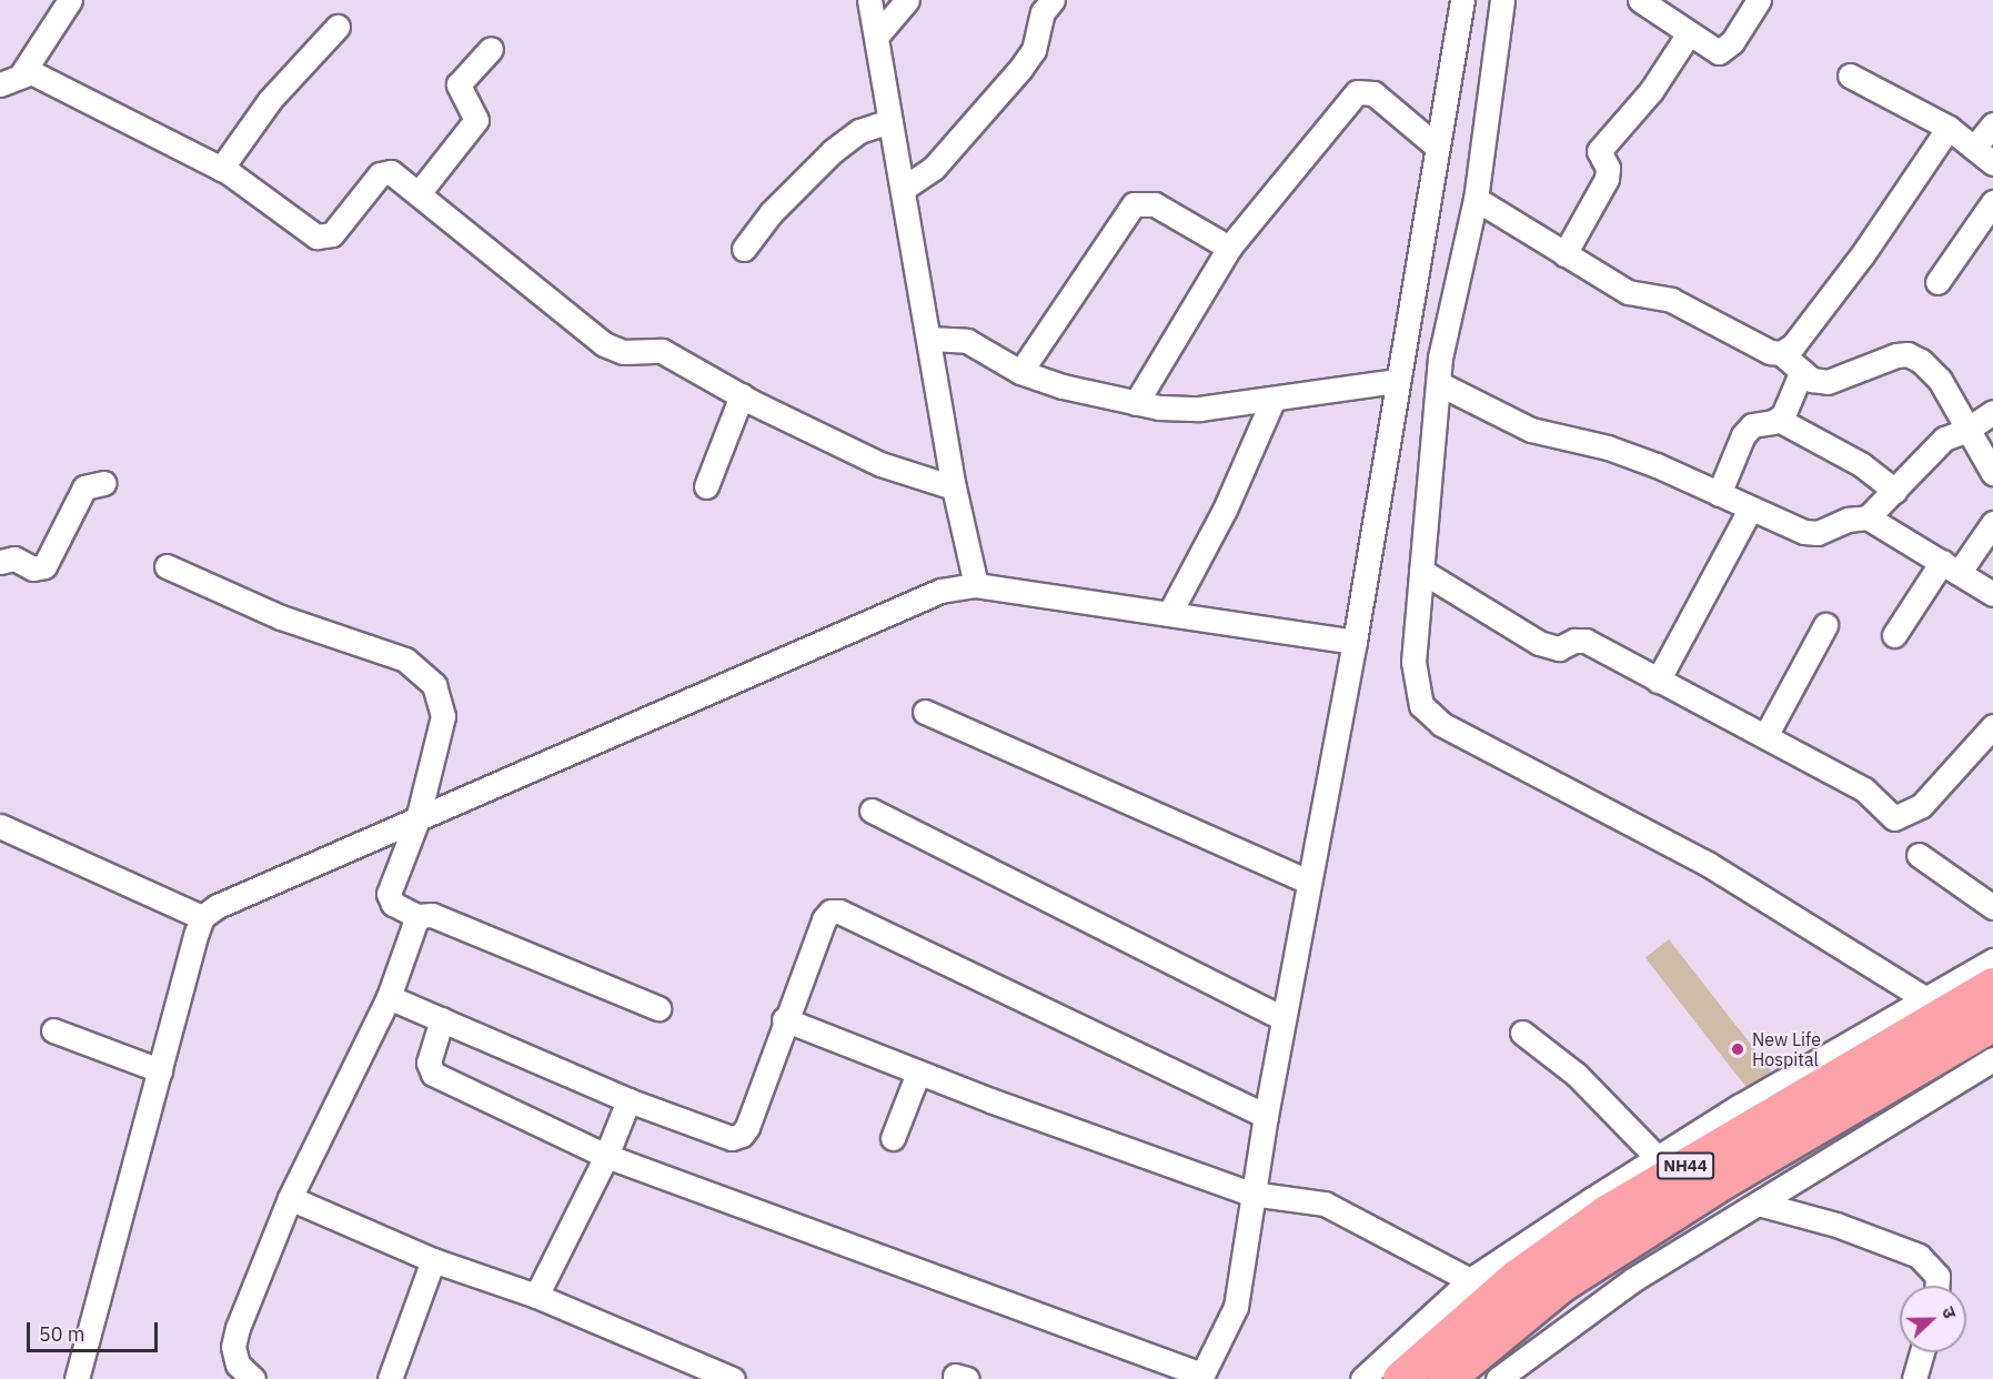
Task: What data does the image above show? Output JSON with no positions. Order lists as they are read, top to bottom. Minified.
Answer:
{"streets":{"highway":["NH44"]},"places":["New Life Hospital"],"scale_bar":"50 m","north":"right"}
